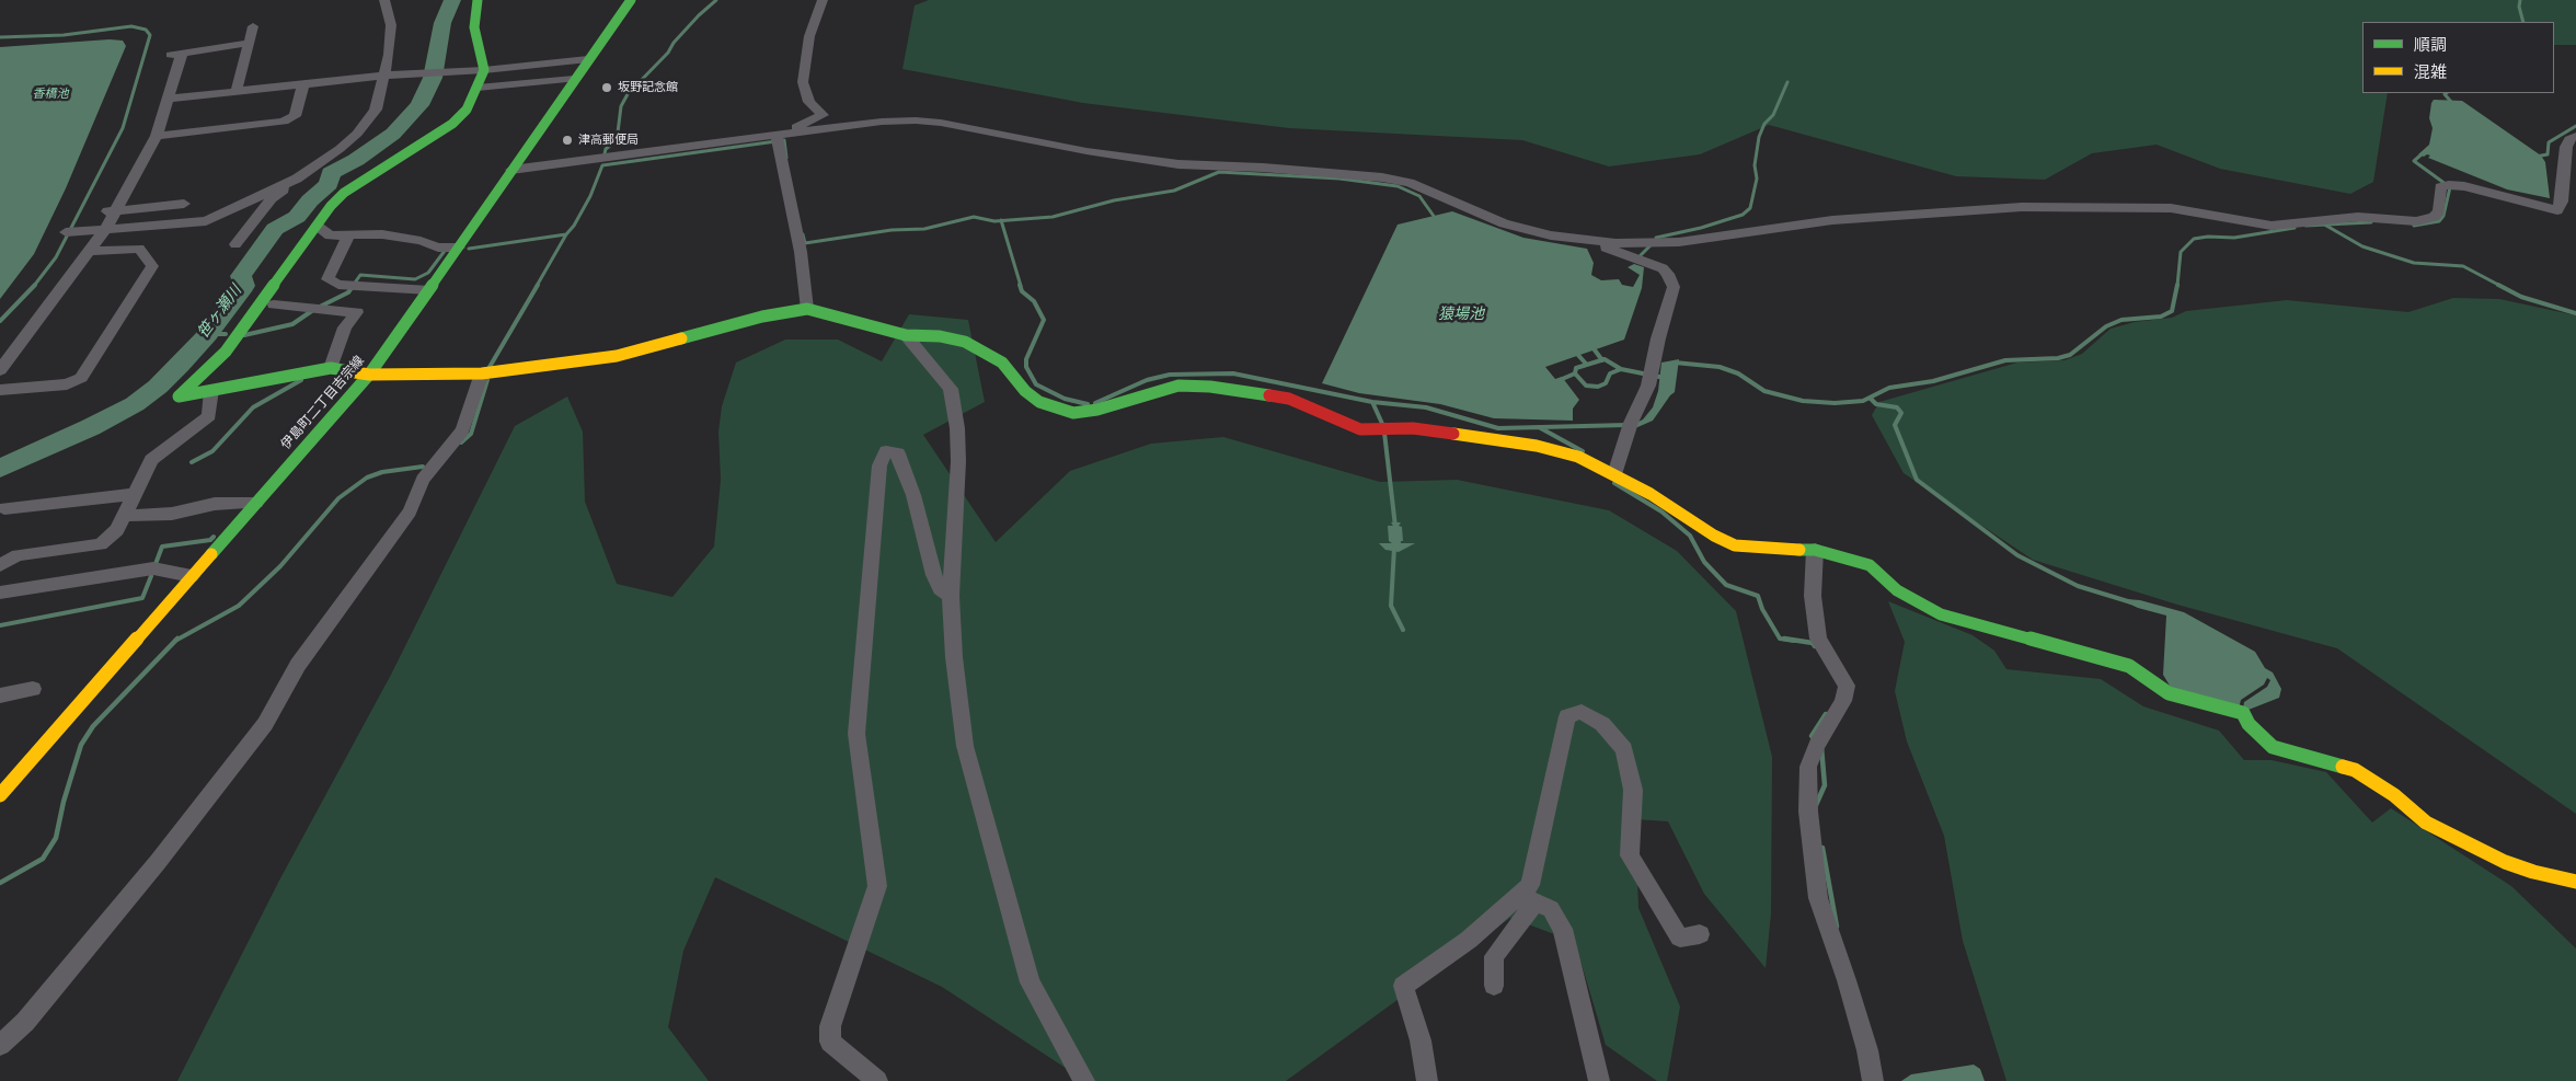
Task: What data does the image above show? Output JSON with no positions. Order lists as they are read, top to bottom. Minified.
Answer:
{"streets":{"street":["伊島町二丁目吉宗線"]},"water":["香橋池","笹ヶ瀬川","猿場池"],"places":["坂野記念館","津高郵便局"],"legend":["順調","混雑"]}
